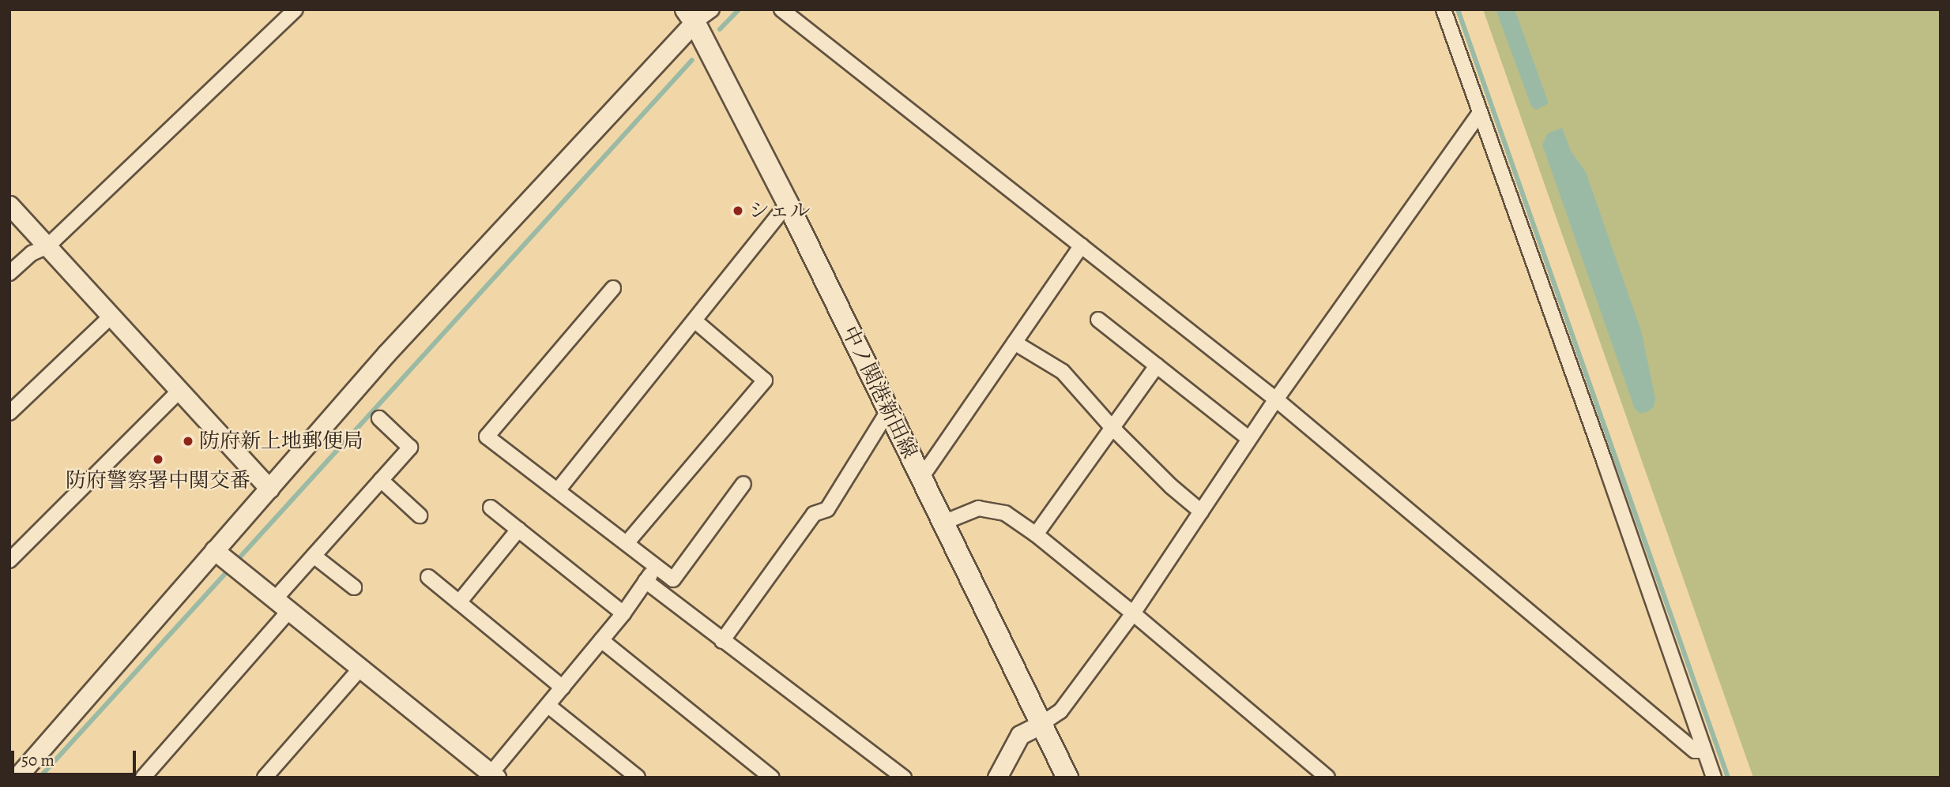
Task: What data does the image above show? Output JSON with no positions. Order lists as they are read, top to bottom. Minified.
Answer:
{"streets":{"main road":["中ノ関港新田線"]},"places":["シェル","防府新上地郵便局","防府警察署中関交番"],"scale_bar":"50 m"}
